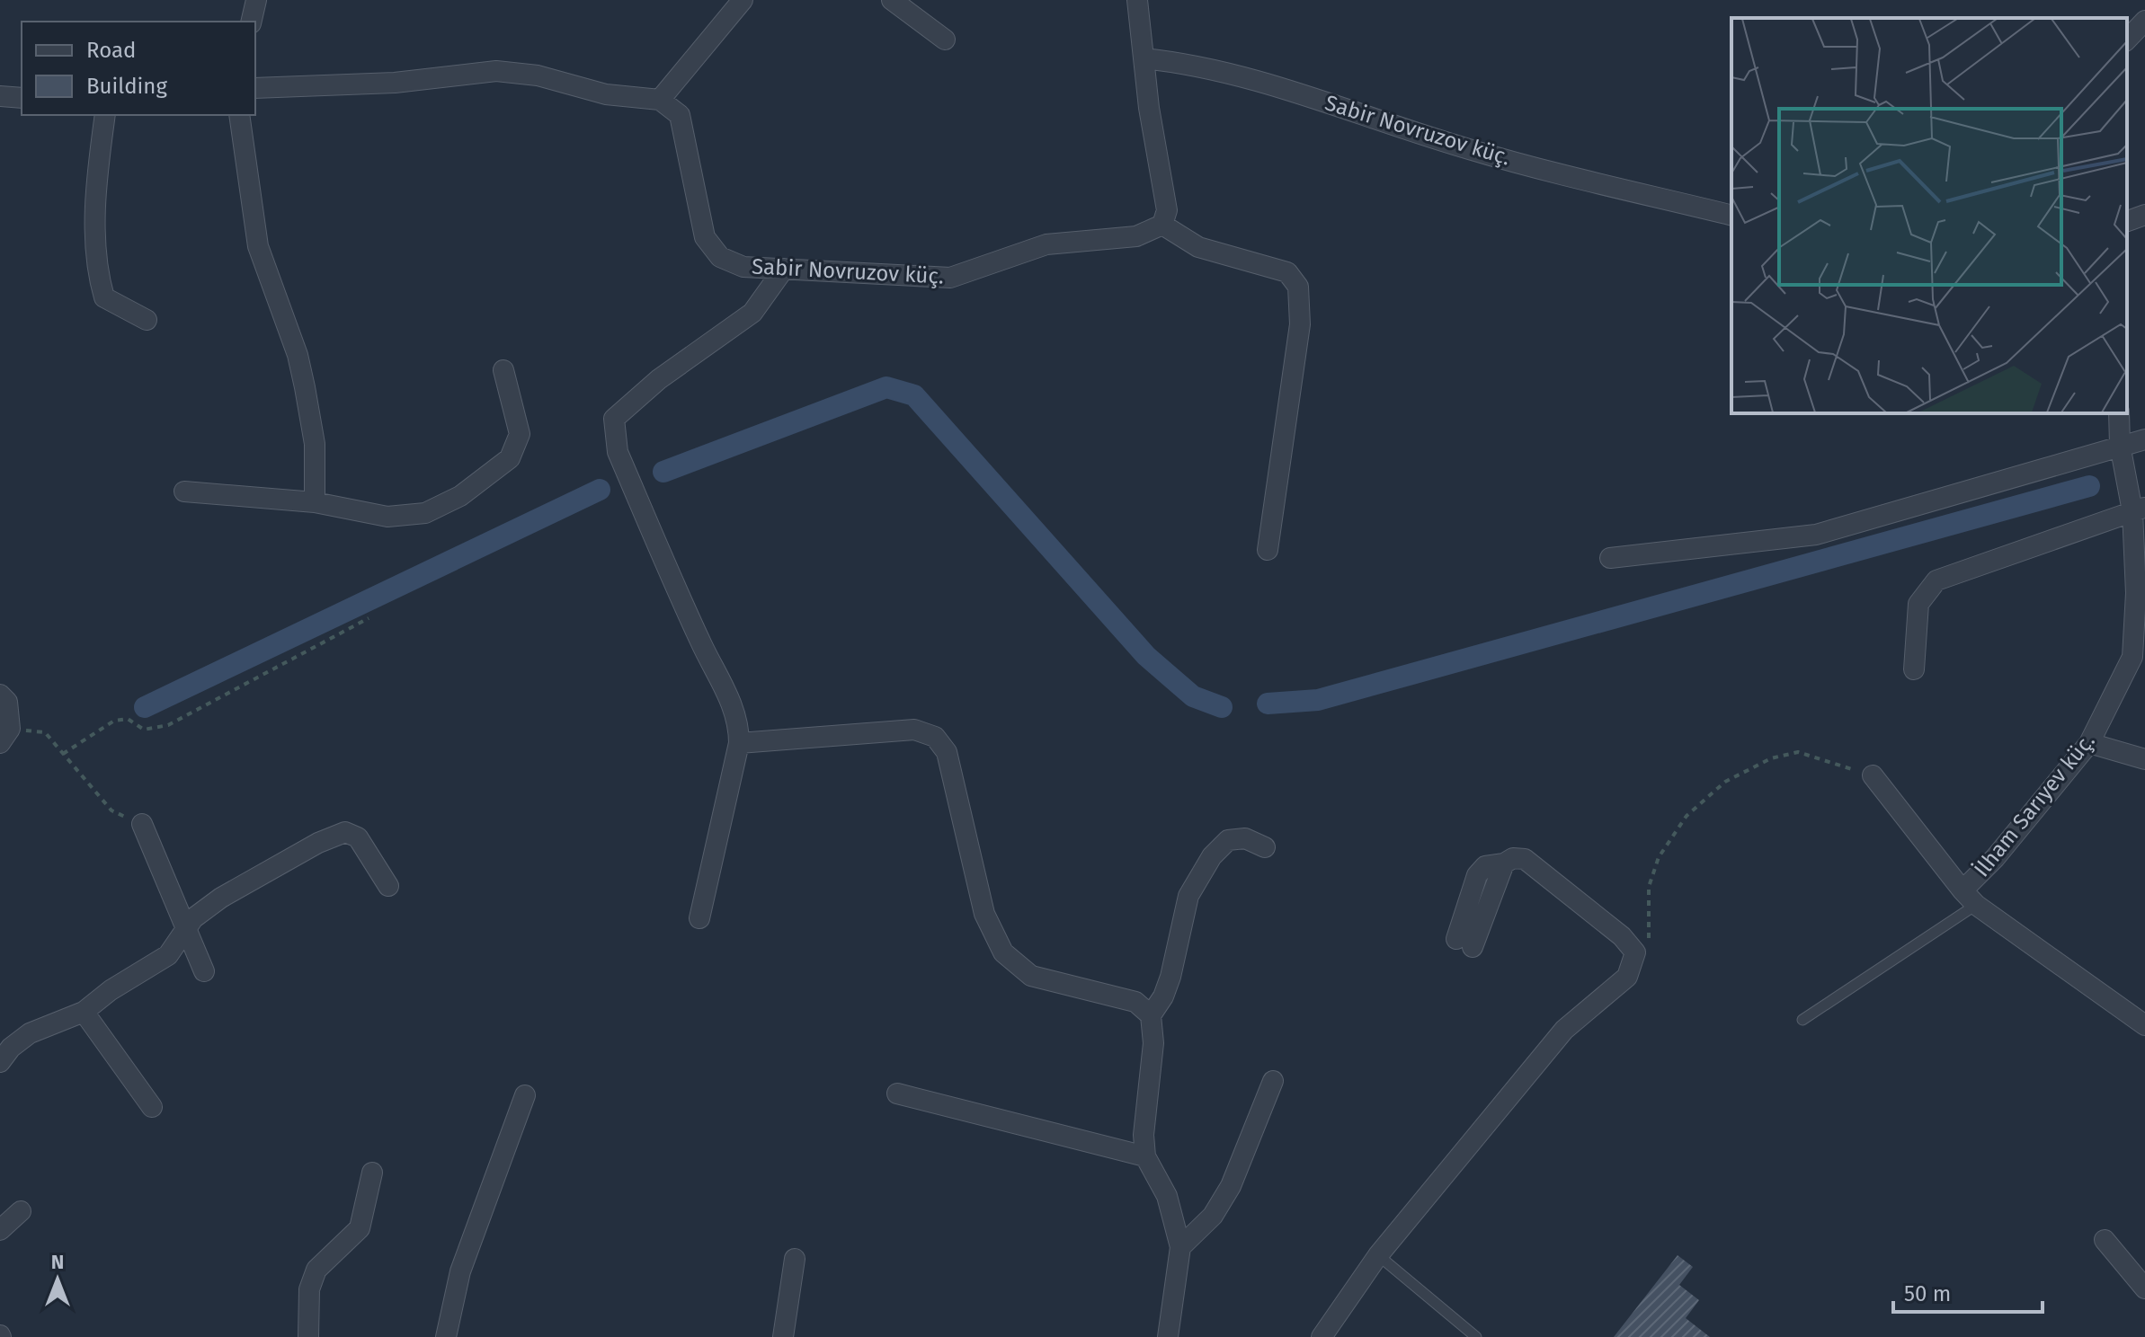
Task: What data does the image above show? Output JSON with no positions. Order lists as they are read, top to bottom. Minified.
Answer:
{"streets":{"street":["Sabir Novruzov küç.","İlham Sarıyev küç."]},"legend":["Road","Building"],"scale_bar":"50 m","north":"top"}
